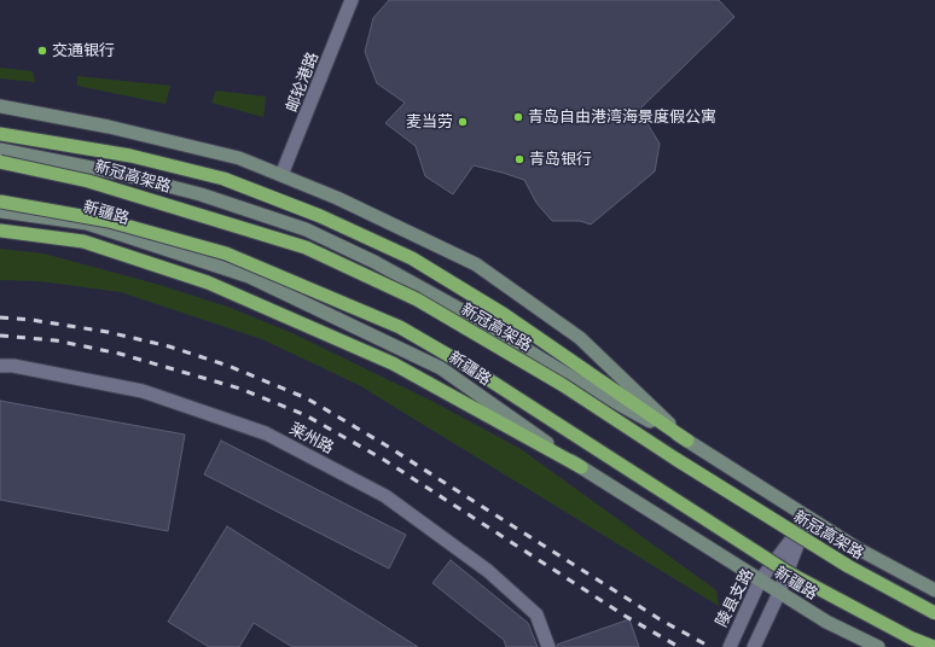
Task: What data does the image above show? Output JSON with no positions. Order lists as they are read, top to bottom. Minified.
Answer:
{"streets":{"highway":["新冠高架路"],"main road":["新疆路"],"street":["邮轮港路","莱州路","陵县支路"]},"crossings":[["新疆路","陵县支路"]],"places":["交通银行","青岛自由港湾海景度假公寓","麦当劳","青岛银行"]}
